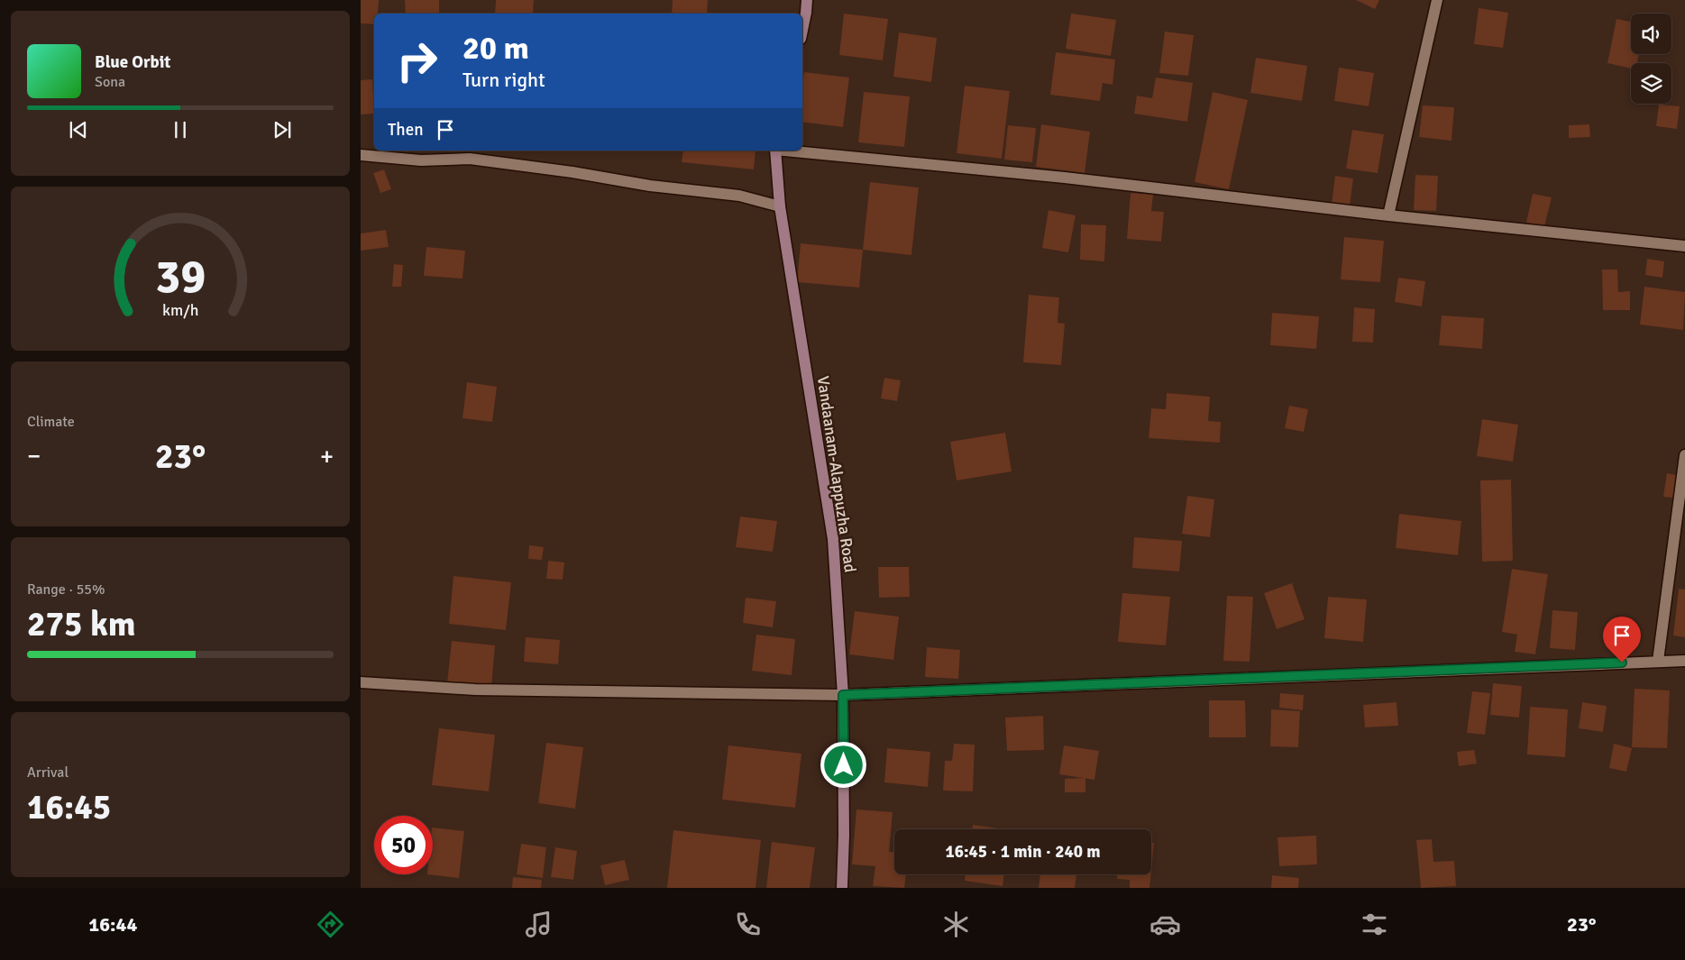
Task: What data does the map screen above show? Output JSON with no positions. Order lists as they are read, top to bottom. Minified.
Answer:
{"streets":{"main road":["Vandaanam-Alappuzha Road"]},"page":{"turn":["20 m","Turn right"],"song":["Blue Orbit","Sona"],"then":"Then","tile":["Climate",["Range · 55%","275 km"],["Arrival","16:45"]],"heat":["−","23°","+"],"limit":"50","trip":"16:45 · 1 min · 240 m","tabs":["16:44","23°"],"gauge":["39","km/h"]}}
